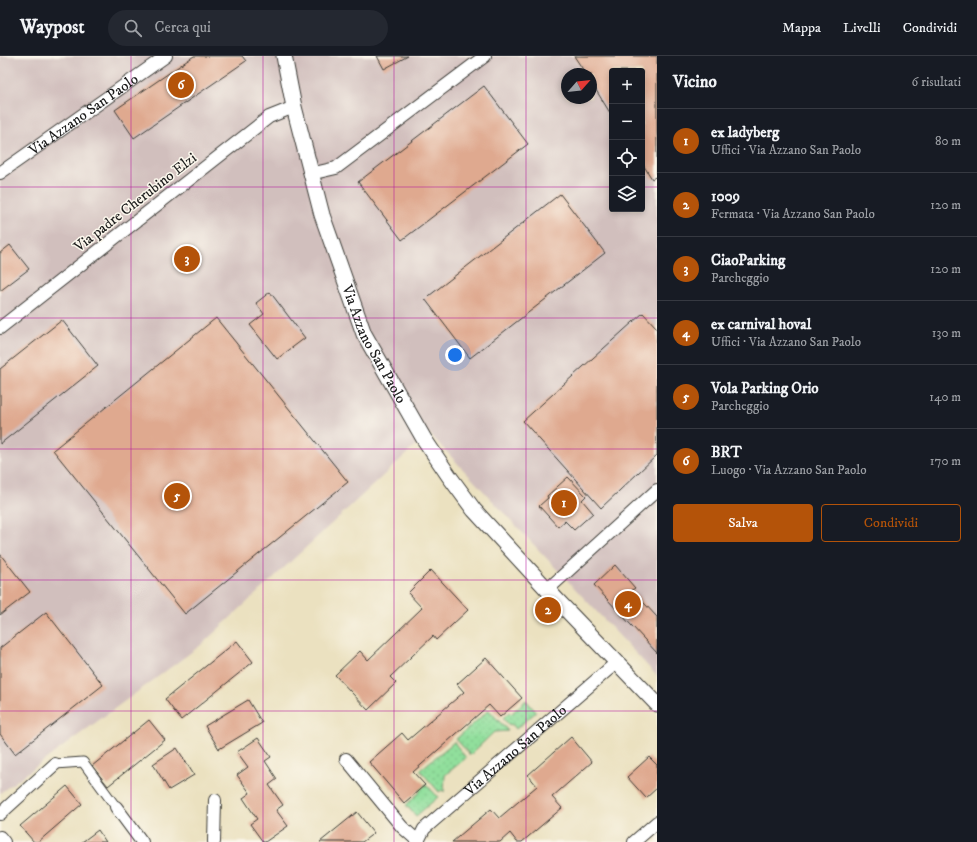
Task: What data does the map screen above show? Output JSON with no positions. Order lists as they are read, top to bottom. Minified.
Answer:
{"streets":{"street":["Via Azzano San Paolo","Via padre Cherubino Elzi"]},"crossings":[["Via Azzano San Paolo","Via padre Cherubino Elzi"]],"north":"top right","page":{"header":"Waypost","search":"Cerca qui","nav":["Mappa","Livelli","Condividi"],"heading":["Vicino","6 risultati"],"map_buttons":["+","−"],"pins":["6","3","5","1","4","2"],"list":[{"mark":"1","name":"ex ladyberg","note":"Uffici · Via Azzano San Paolo","value":"80 m"},{"mark":"2","name":"1009","note":"Fermata · Via Azzano San Paolo","value":"120 m"},{"mark":"3","name":"CiaoParking","note":"Parcheggio","value":"120 m"},{"mark":"4","name":"ex carnival hoval","note":"Uffici · Via Azzano San Paolo","value":"130 m"},{"mark":"5","name":"Vola Parking Orio","note":"Parcheggio","value":"140 m"},{"mark":"6","name":"BRT","note":"Luogo · Via Azzano San Paolo","value":"170 m"}],"buttons":["Salva","Condividi"]}}
